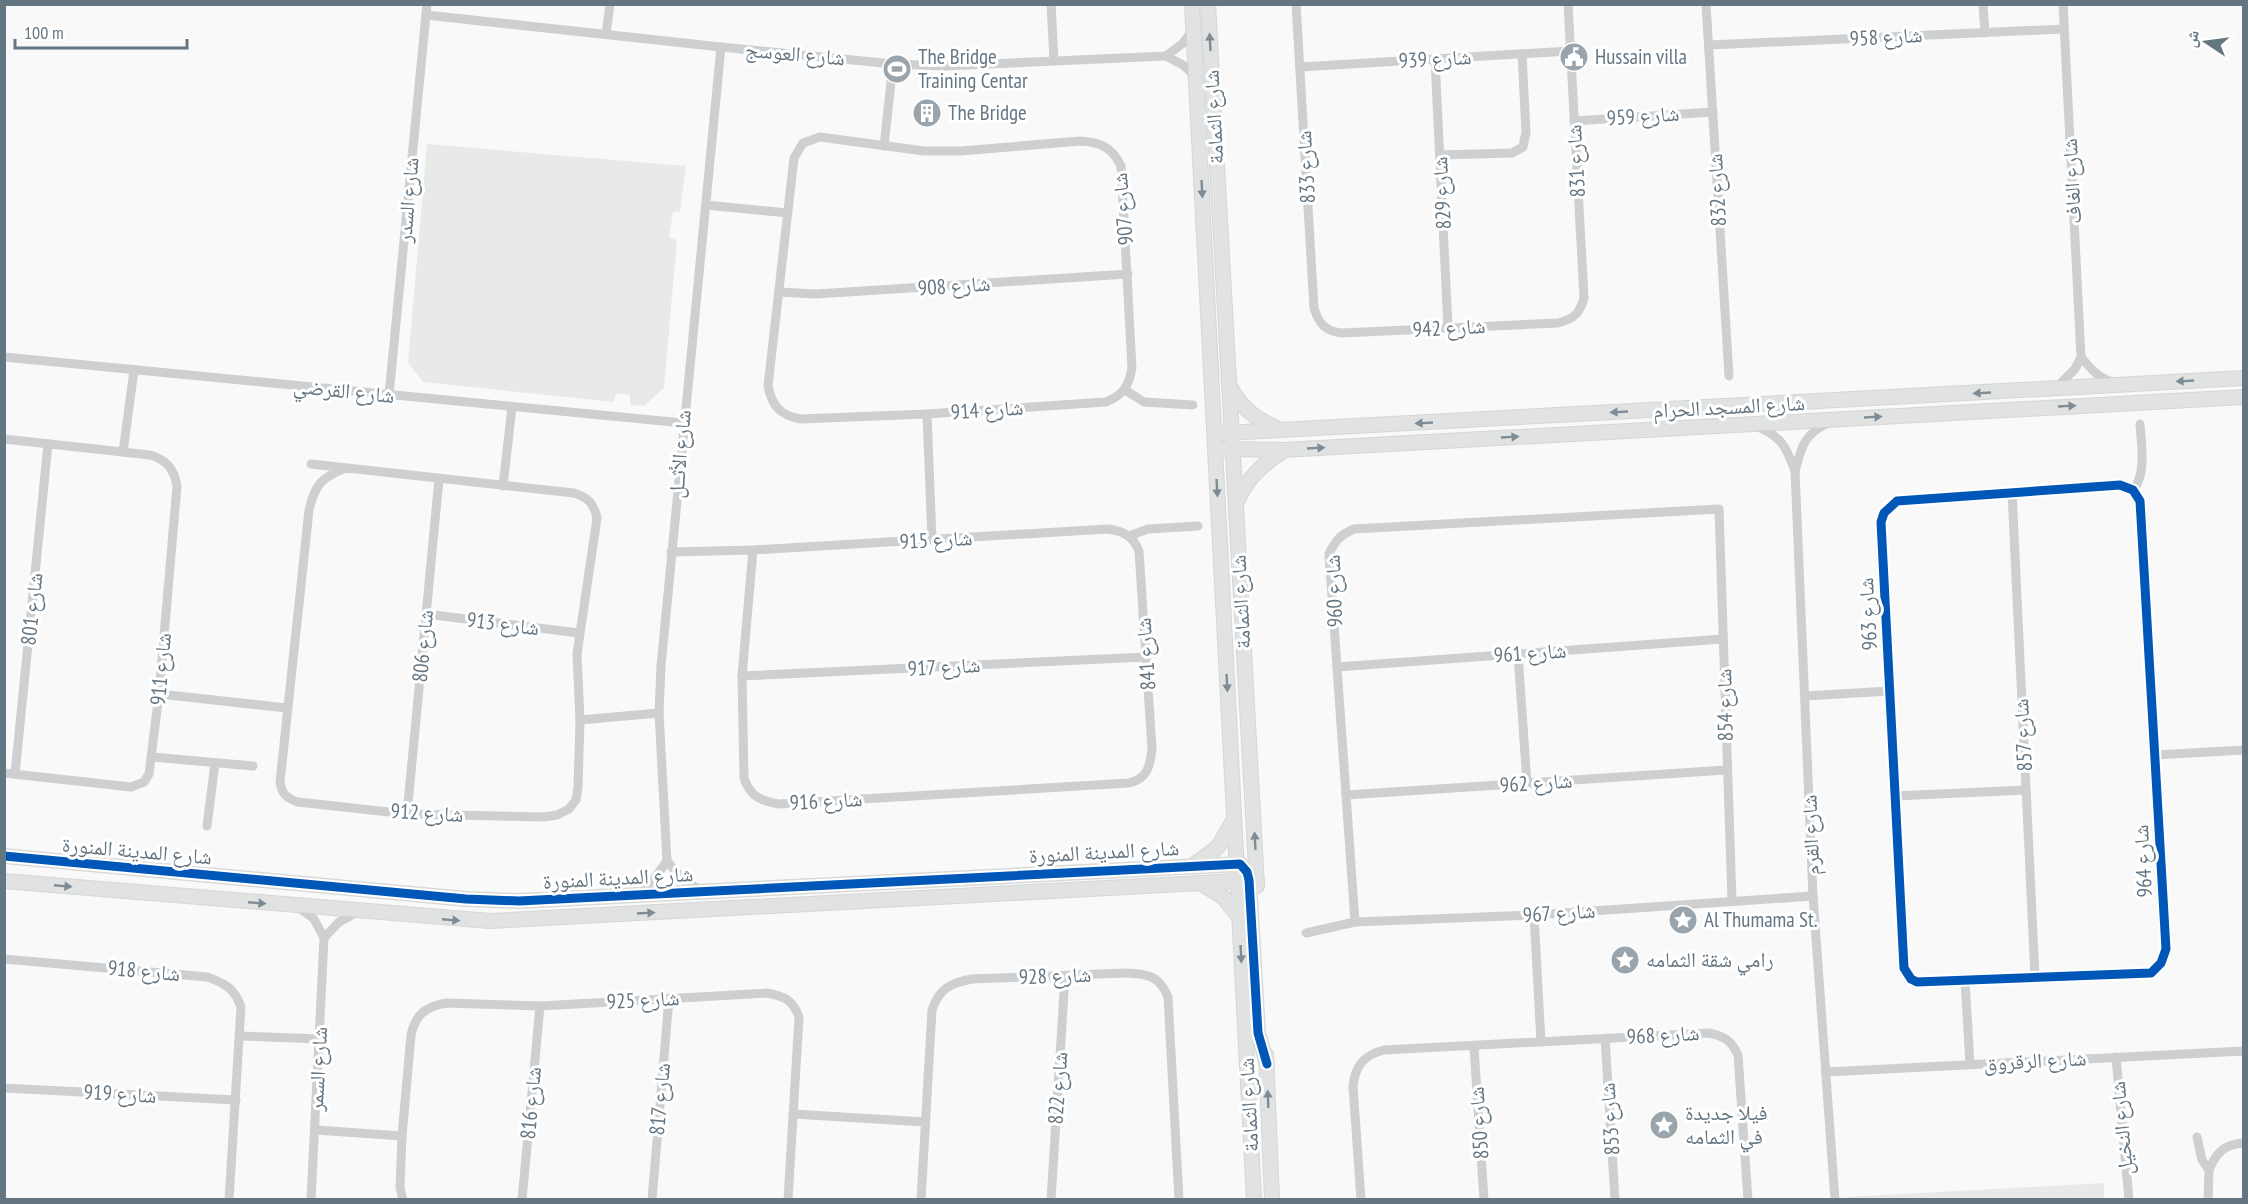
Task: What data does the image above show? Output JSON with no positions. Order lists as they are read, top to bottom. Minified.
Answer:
{"streets":{"street":["شارع 958","شارع العوسج","شارع 939","شارع 959","شارع الثمامة","شارع 831","شارع 833","شارع الغاف","شارع 832","شارع 829","شارع السدر","شارع 907","شارع 908","شارع 942","شارع القرضي","شارع المسجد الحرام","شارع 914","شارع الأثــل","شارع 915","شارع 960","شارع 801","شارع 963","شارع 913","شارع 806","شارع 961","شارع 841","شارع 917","شارع 911","شارع 854","شارع 857","شارع 962","شارع 916","شارع 912","شارع القرم","شارع المدينة المنورة","شارع 964","شارع 967","شارع 918","شارع 928","شارع 925","شارع 968","شارع الرقروق","شارع السمر","شارع 822","شارع 919","شارع 817","شارع 816","شارع 853","شارع 850","شارع النخيل"]},"crossings":[["شارع 958","شارع الغاف"],["شارع 958","شارع 832"],["شارع العوسج","شارع السدر"],["شارع العوسج","شارع الأثــل"],["شارع 939","شارع 831"],["شارع 939","شارع 833"],["شارع 939","شارع 829"],["شارع 959","شارع 831"],["شارع 959","شارع 832"],["شارع الثمامة","شارع المسجد الحرام"],["شارع الثمامة","شارع المدينة المنورة"],["شارع 831","شارع 942"],["شارع 833","شارع 942"],["شارع 829","شارع 942"],["شارع السدر","شارع القرضي"],["شارع 907","شارع 908"],["شارع 907","شارع 914"],["شارع القرضي","شارع الأثــل"],["شارع المسجد الحرام","شارع القرم"],["شارع الأثــل","شارع 915"],["شارع 915","شارع 841"],["شارع 915","شارع 916"],["شارع 960","شارع 961"],["شارع 960","شارع 854"],["شارع 960","شارع 962"],["شارع 960","شارع 967"],["شارع 801","شارع 911"],["شارع 963","شارع 857"],["شارع 963","شارع 964"],["شارع 913","شارع 806"],["شارع 913","شارع 912"],["شارع 806","شارع 912"],["شارع 961","شارع 854"],["شارع 841","شارع 917"],["شارع 841","شارع 916"],["شارع 917","شارع 916"],["شارع 854","شارع 962"],["شارع 854","شارع 967"],["شارع 857","شارع 964"],["شارع القرم","شارع 967"],["شارع القرم","شارع الرقروق"],["شارع 918","شارع 919"],["شارع 928","شارع 822"],["شارع 925","شارع 817"],["شارع 925","شارع 816"],["شارع 968","شارع 853"],["شارع 968","شارع 850"],["شارع الرقروق","شارع النخيل"]],"places":{"public building":["Hussain villa"],"sports":["The Bridge Training Centar"],"building":["The Bridge"],"place":["Al Thumama St.","رامي شقة الثمامه","فيلا جديدة في الثمامه"]},"scale_bar":"100 m","north":"left"}
